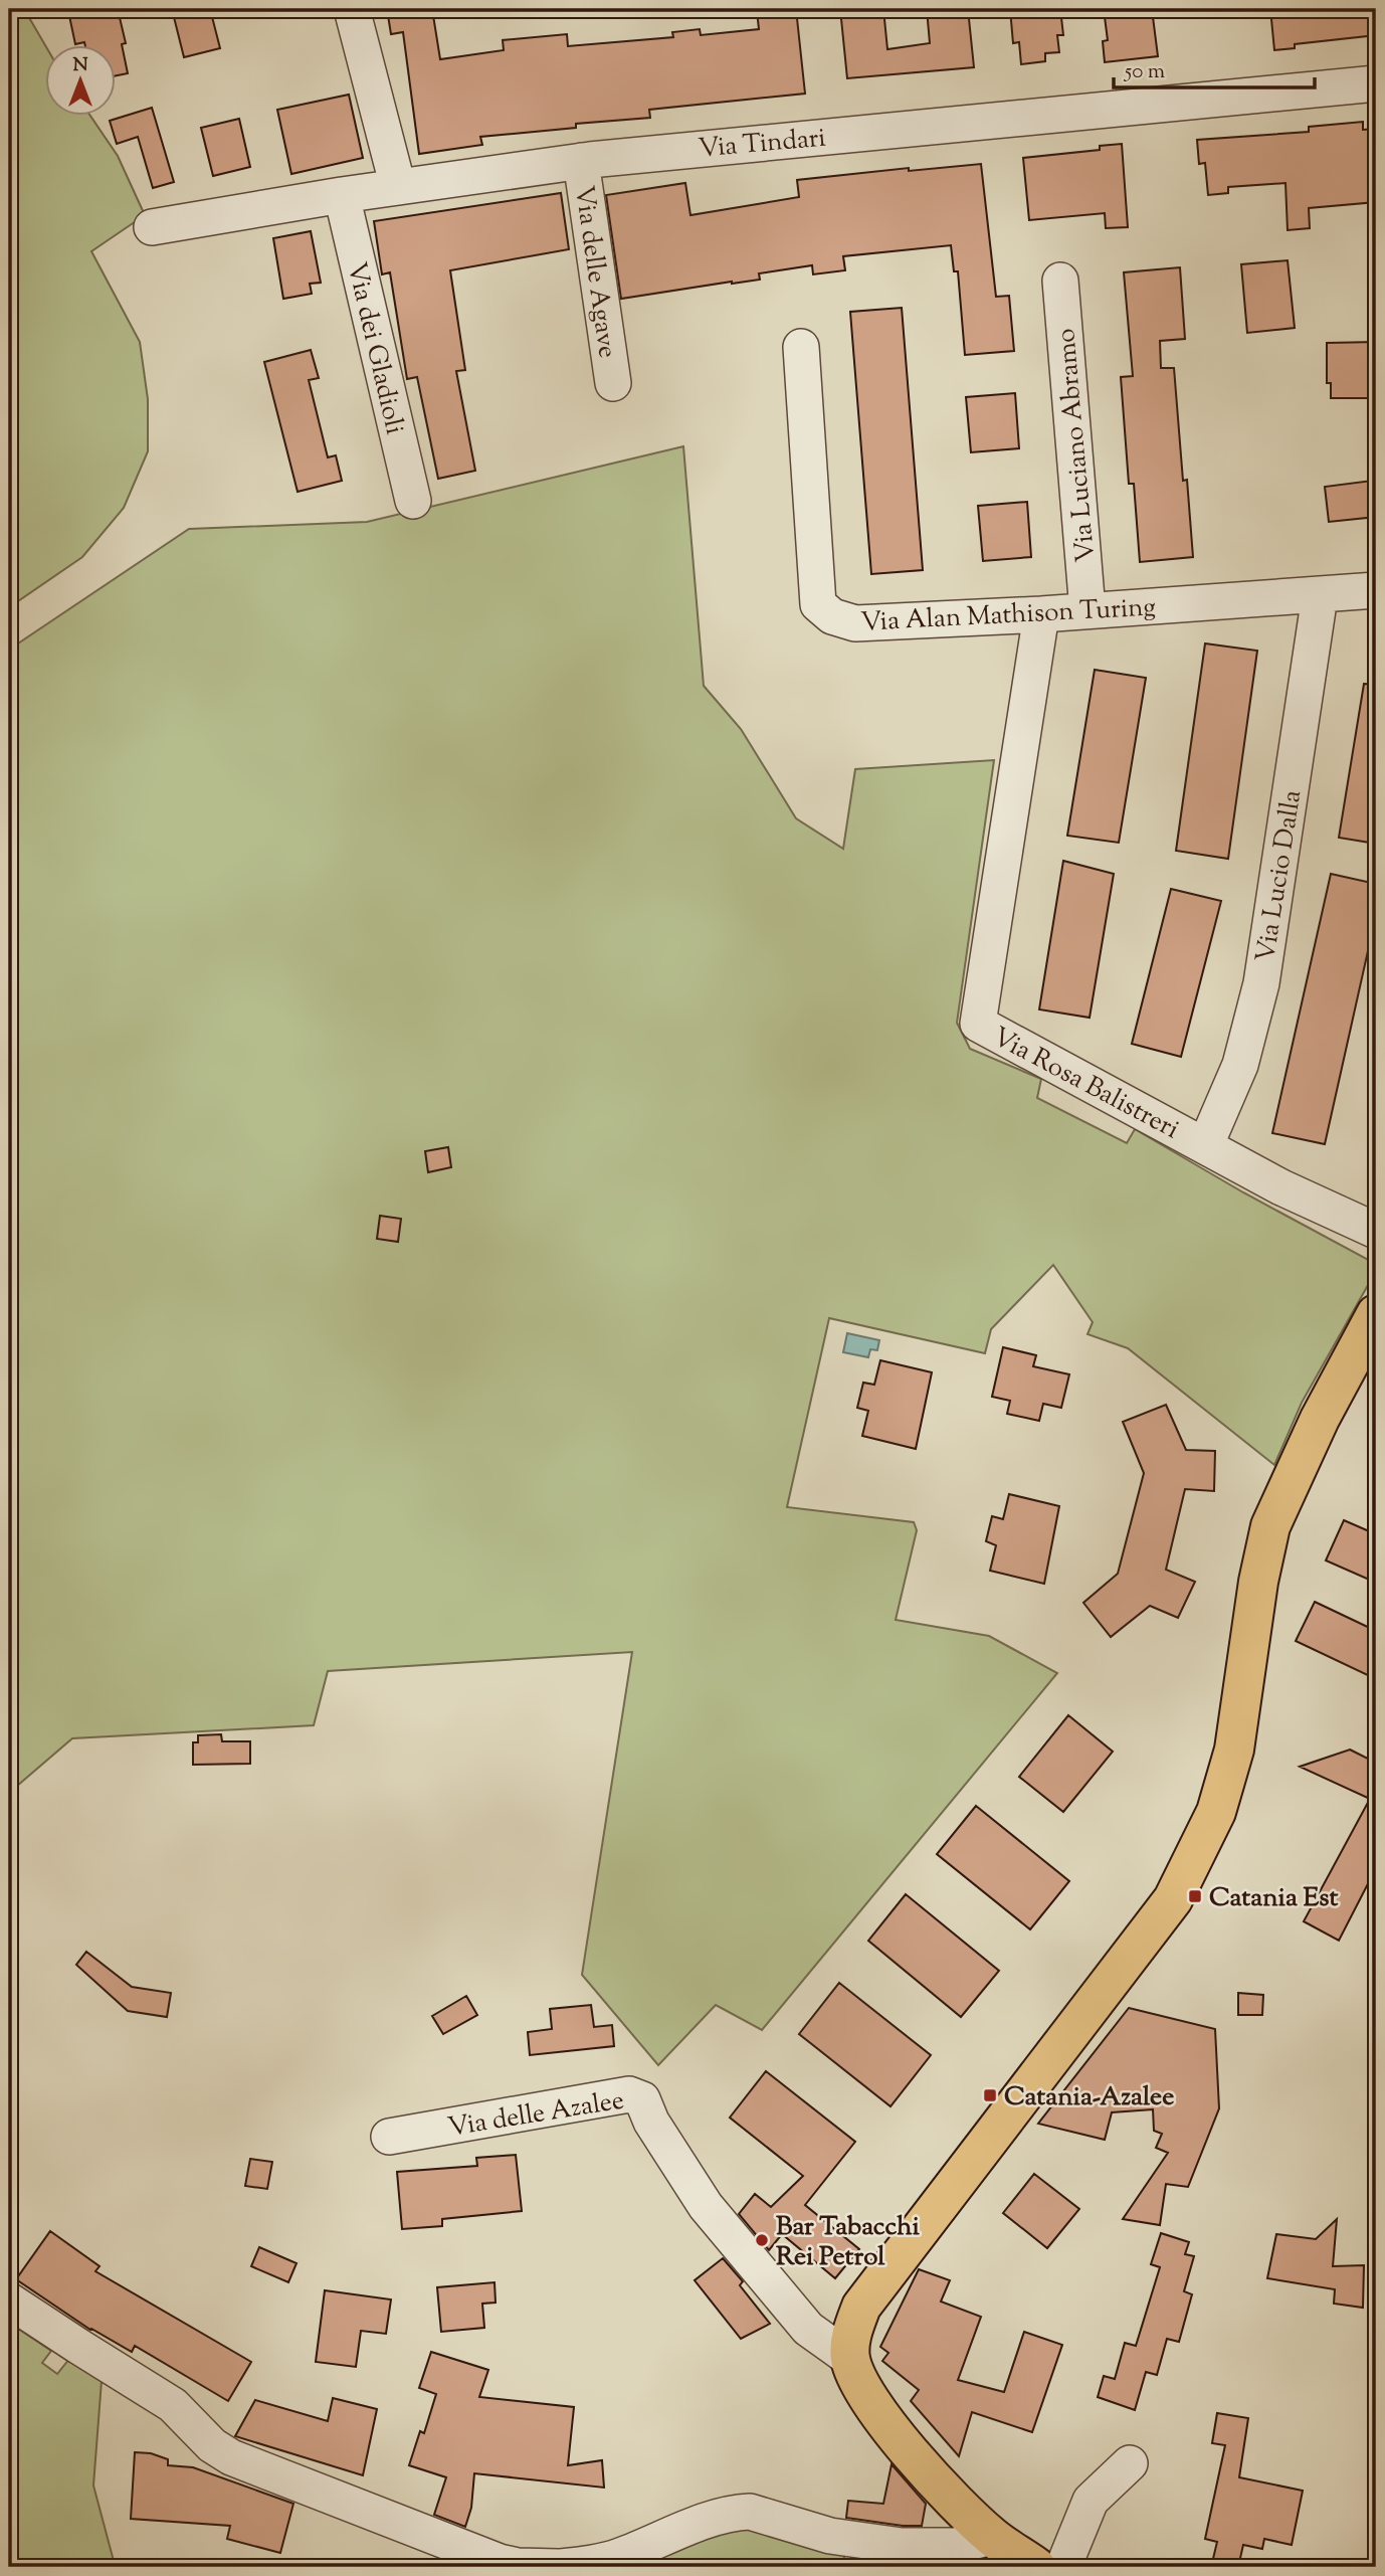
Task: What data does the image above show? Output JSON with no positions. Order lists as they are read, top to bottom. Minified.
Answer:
{"streets":{"street":["Via Tindari","Via delle Agave","Via dei Gladioli","Via Luciano Abramo","Via Alan Mathison Turing","Via Lucio Dalla","Via Rosa Balistreri","Via delle Azalee"]},"crossings":[["Via Tindari","Via delle Agave"],["Via Tindari","Via dei Gladioli"],["Via Luciano Abramo","Via Alan Mathison Turing"],["Via Alan Mathison Turing","Via Lucio Dalla"],["Via Alan Mathison Turing","Via Rosa Balistreri"],["Via Lucio Dalla","Via Rosa Balistreri"]],"places":{"transit":["Catania Est","Catania-Azalee"],"other":["Bar Tabacchi Rei Petrol"]},"scale_bar":"50 m","north":"top"}
